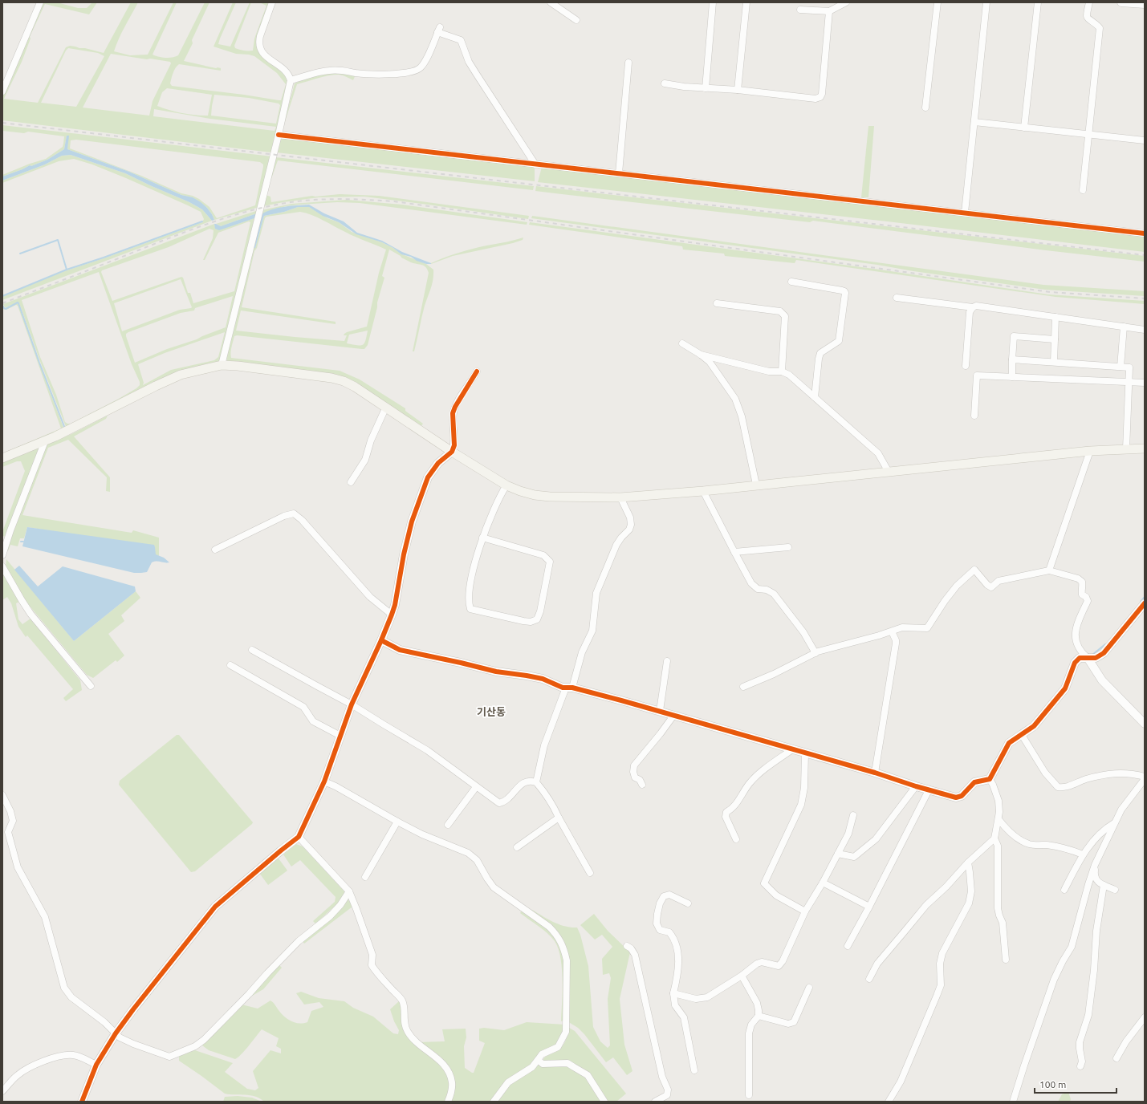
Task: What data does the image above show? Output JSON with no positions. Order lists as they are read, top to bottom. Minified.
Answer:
{"districts":["기산동"],"scale_bar":"100 m"}
